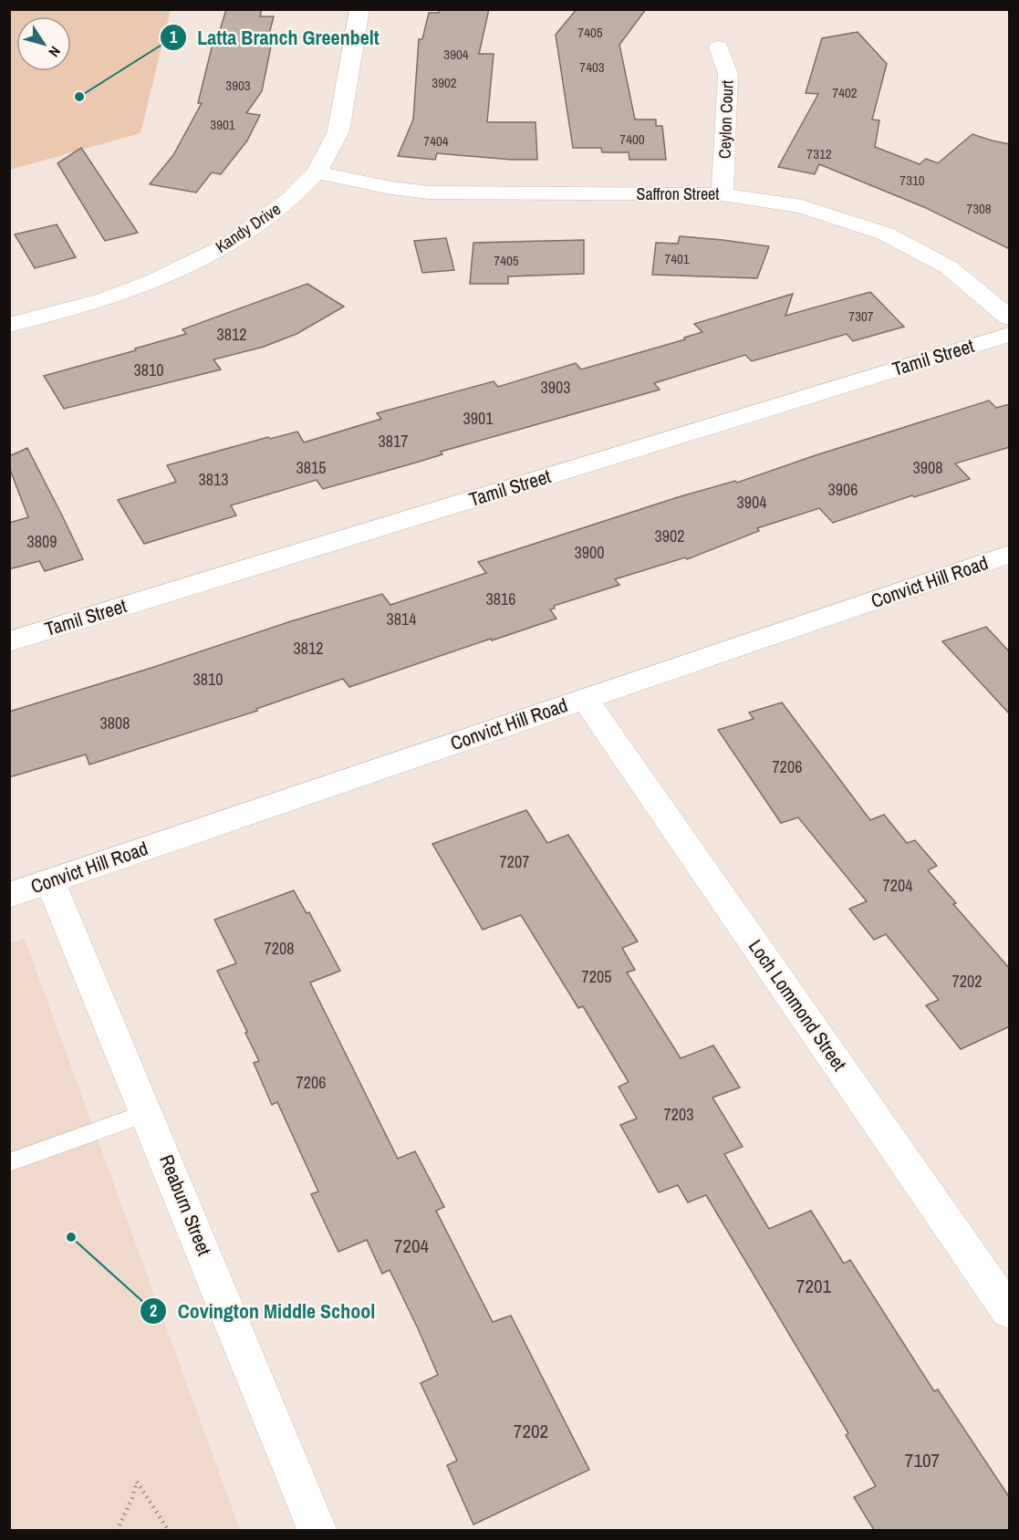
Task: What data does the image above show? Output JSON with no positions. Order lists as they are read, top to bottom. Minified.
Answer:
{"streets":{"street":["Ceylon Court","Saffron Street","Kandy Drive","Tamil Street","Convict Hill Road","Loch Lommond Street","Reaburn Street"]},"crossings":[["Ceylon Court","Saffron Street"],["Saffron Street","Kandy Drive"],["Convict Hill Road","Loch Lommond Street"],["Convict Hill Road","Reaburn Street"]],"places":["Latta Branch Greenbelt","Covington Middle School"],"house_numbers":["7405","3904","7403","3902","3903","7402","3901","7400","7404","7312","7310","7308","7401","7405","7307","3812","3810","3903","3901","3817","3815","3908","3813","3906","3904","3902","3809","3900","3816","3814","3812","3810","3808","7206","7207","7204","7208","7205","7202","7206","7203","7204","7201","7202","7107"],"north":"bottom right"}
